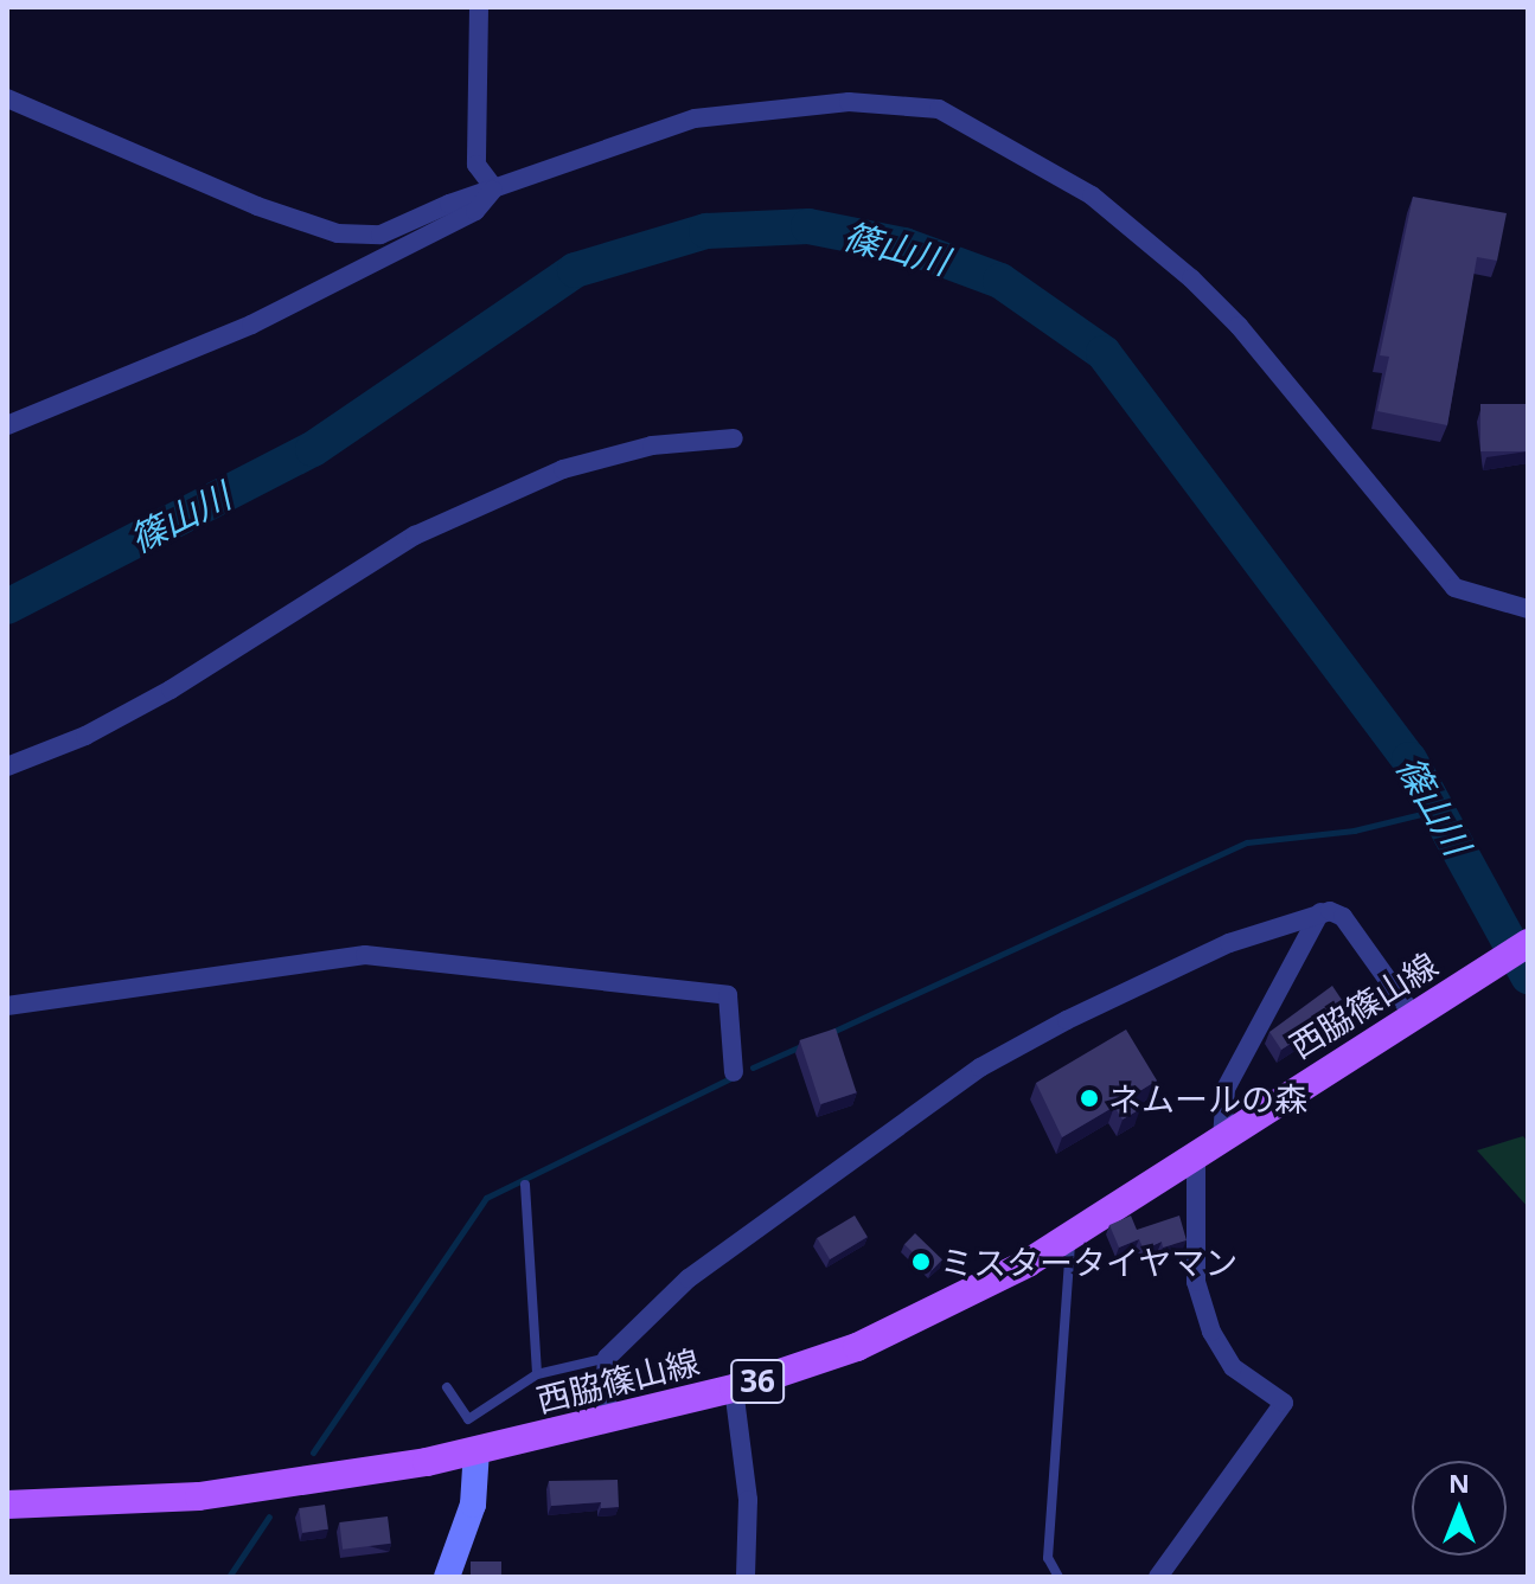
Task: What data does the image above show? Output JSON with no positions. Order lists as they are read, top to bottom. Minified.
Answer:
{"streets":{"main road":["西脇篠山線","36"]},"water":["篠山川"],"places":["ネムールの森","ミスタータイヤマン"],"north":"top"}
